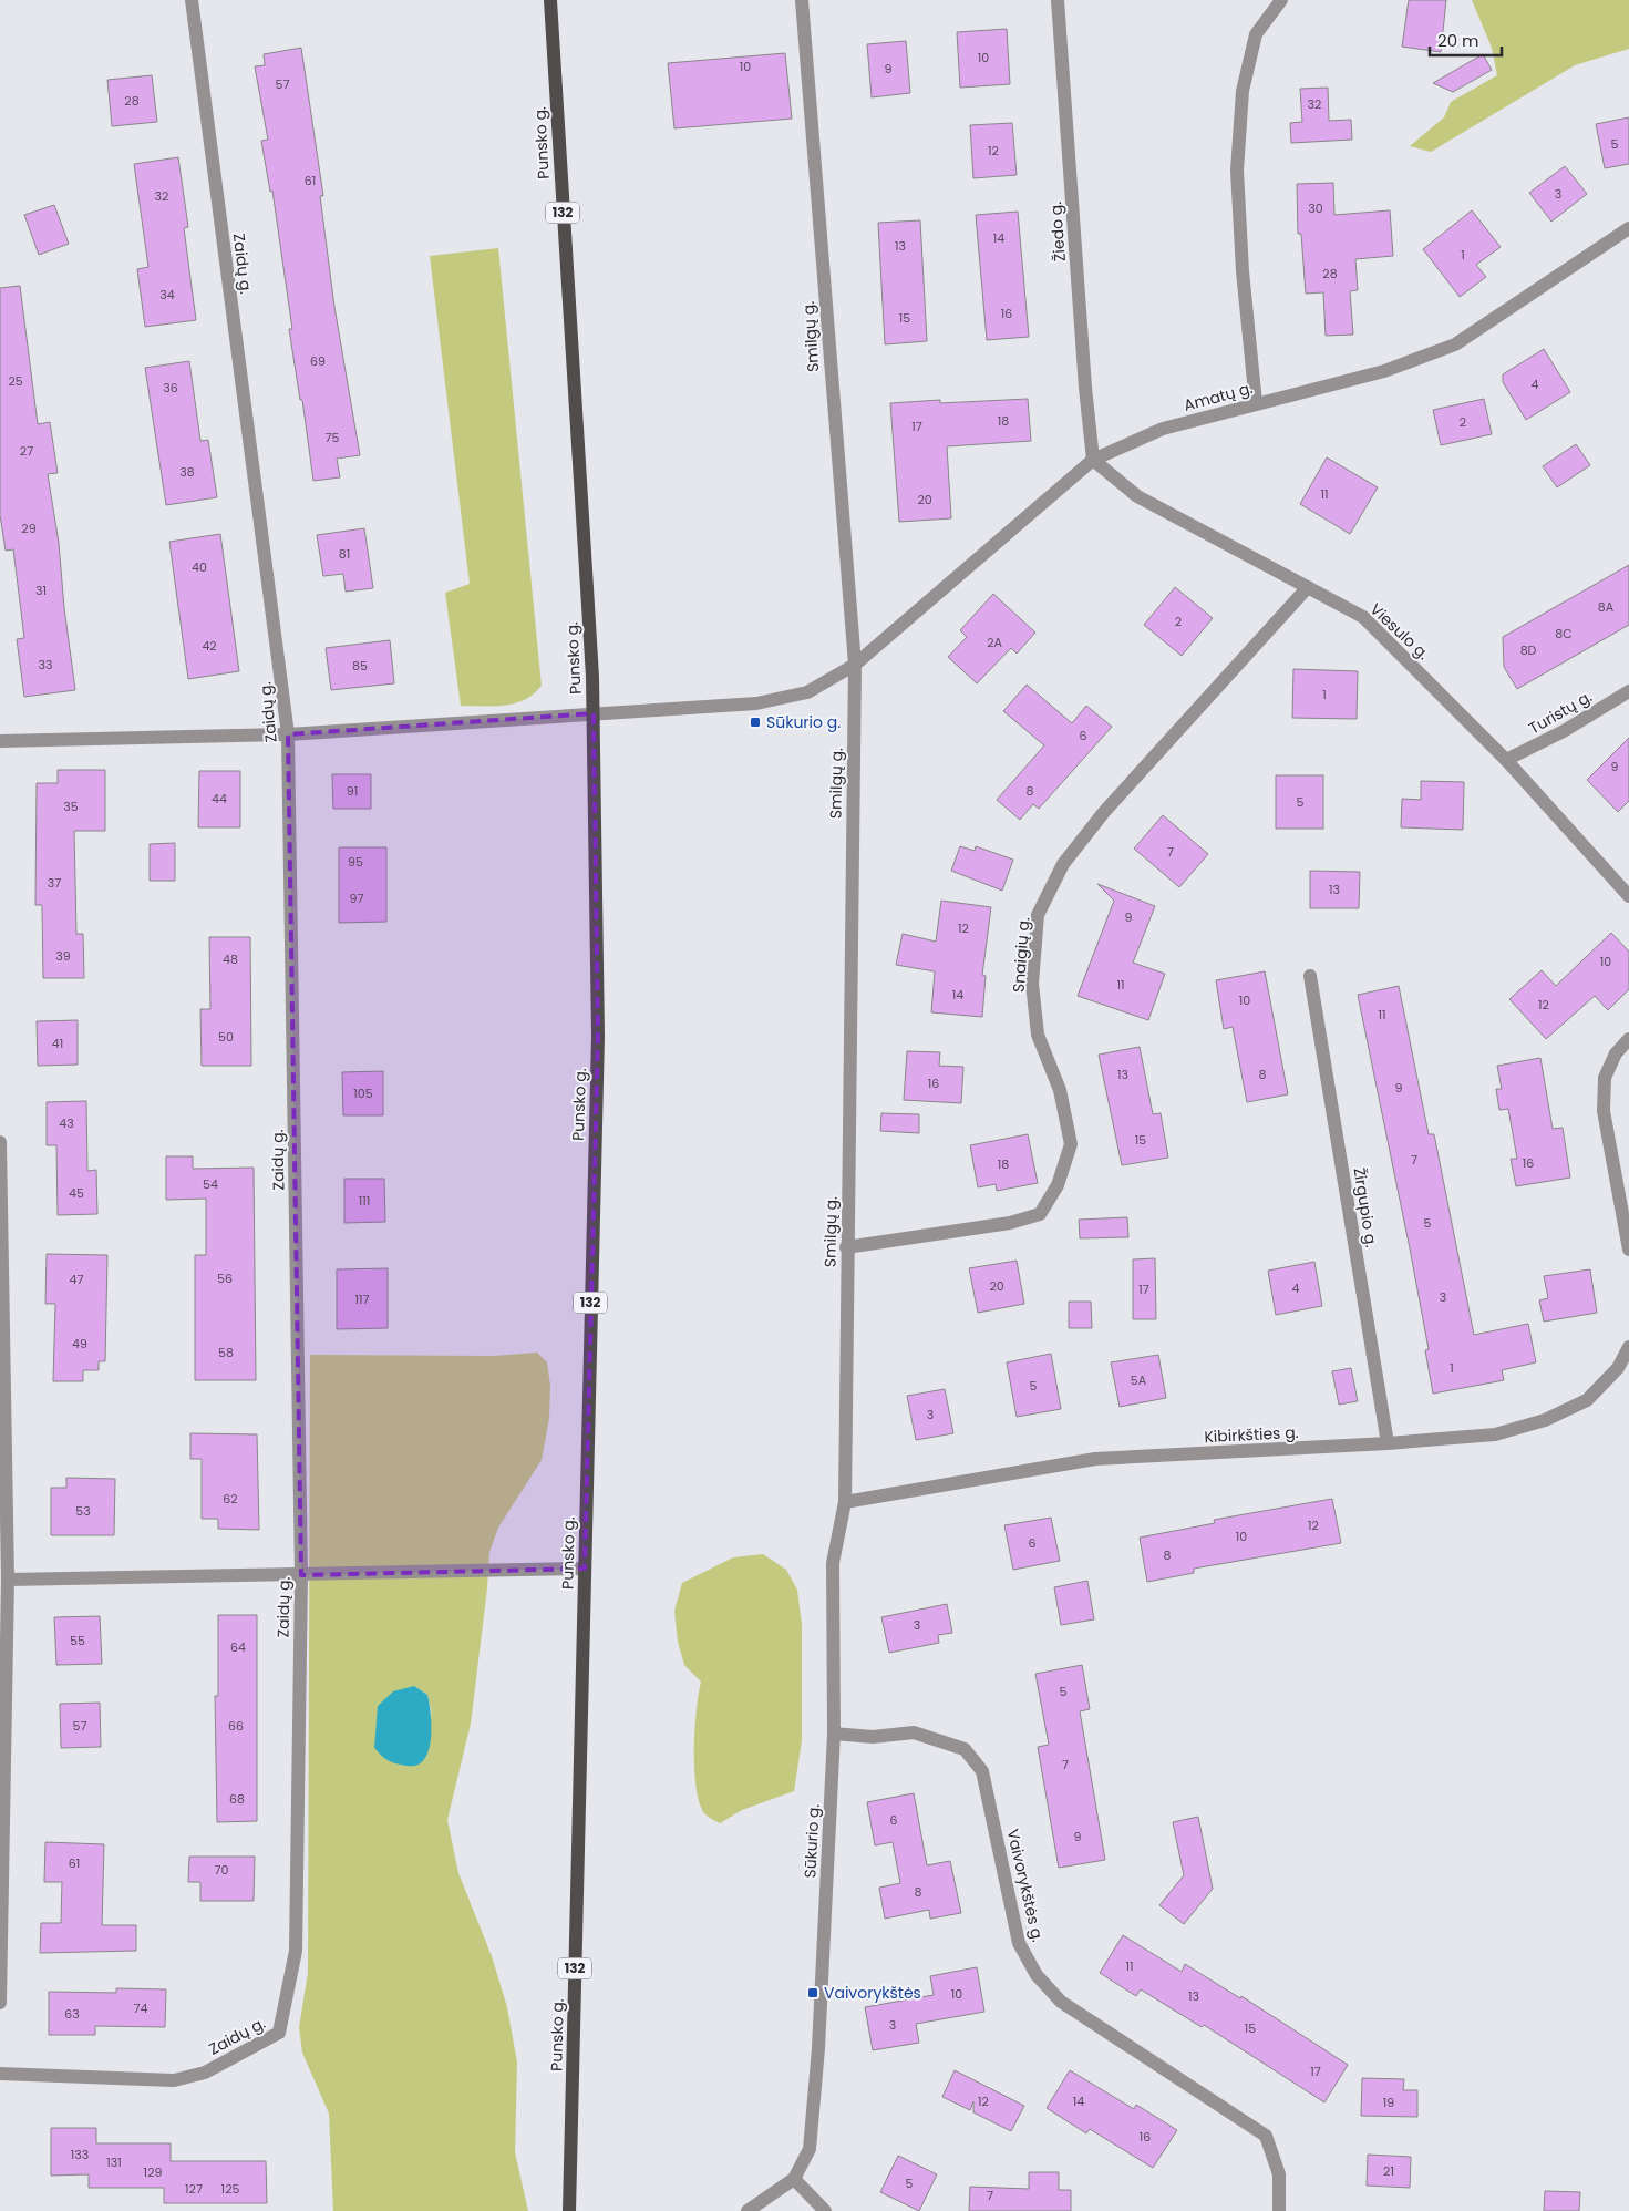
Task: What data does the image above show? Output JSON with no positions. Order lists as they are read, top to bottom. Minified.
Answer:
{"streets":{"main road":["Punsko g.","132"],"street":["Žiedo g.","Zaidų g.","Smilgų g.","Amatų g.","Viesulo g.","Turistų g.","Snaigių g.","Žirgupio g.","Kibirkšties g.","Sūkurio g.","Vaivorykštės g."]},"crossings":[["Punsko g.","Amatų g."],["Žiedo g.","Amatų g."],["Žiedo g.","Viesulo g."],["Zaidų g.","Amatų g."],["Smilgų g.","Amatų g."],["Smilgų g.","Snaigių g."],["Smilgų g.","Kibirkšties g."],["Smilgų g.","Sūkurio g."],["Amatų g.","Viesulo g."],["Viesulo g.","Turistų g."],["Viesulo g.","Snaigių g."],["Žirgupio g.","Kibirkšties g."],["Kibirkšties g.","Sūkurio g."],["Sūkurio g.","Vaivorykštės g."]],"places":{"transit":["Sūkurio g.","Vaivorykštės"]},"house_numbers":["10","10","9","57","28","32","5","12","61","3","32","30","14","13","1","28","34","16","15","69","25","4","36","18","2","17","75","27","38","11","20","29","81","40","31","8A","2","8C","2A","42","8D","33","85","1","6","9","91","8","44","5","35","7","95","37","13","97","9","12","39","48","10","11","14","10","12","11","50","41","13","8","16","9","105","43","15","7","16","18","54","45","111","5","56","47","20","4","17","3","117","49","58","1","5A","5","3","62","53","12","10","6","8","3","55","64","5","57","66","7","68","6","9","61","70","8","11","10","13","74","63","3","15","17","12","14","19","16","133","131","21","129","5","127","125","7"],"scale_bar":"20 m"}
